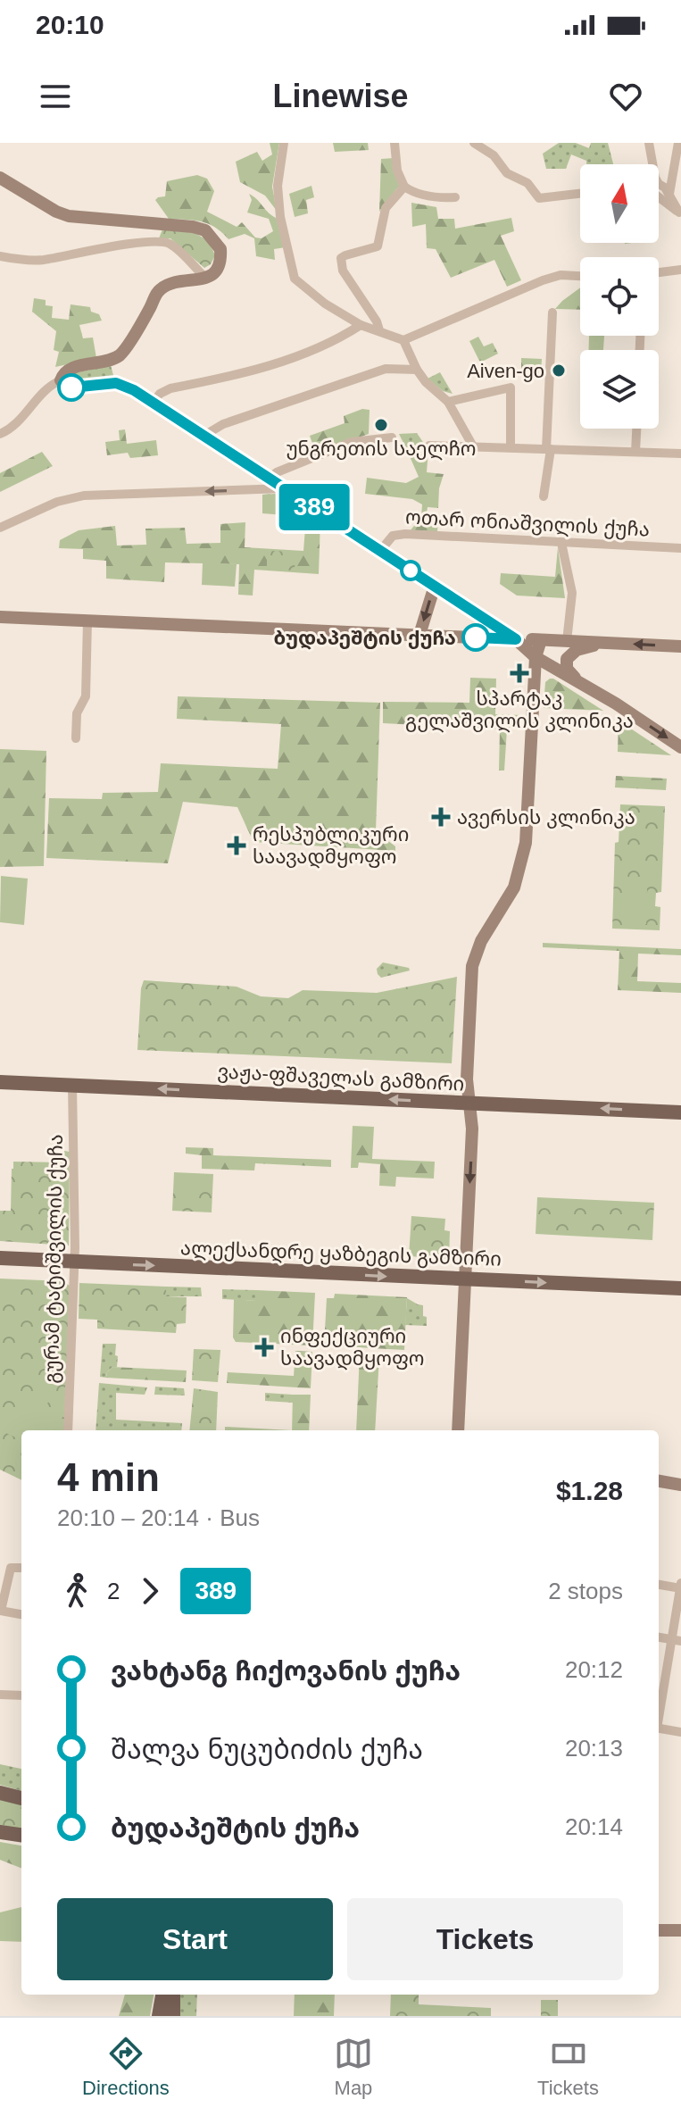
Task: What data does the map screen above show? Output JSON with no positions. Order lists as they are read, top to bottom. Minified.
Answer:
{"streets":{"main road":["ვაჟა-ფშაველას გამზირი","ალექსანდრე ყაზბეგის გამზირი"],"street":["ოთარ ონიაშვილის ქუჩა","გურამ ტატიშვილის ქუჩა"]},"crossings":[["ვაჟა-ფშაველას გამზირი","გურამ ტატიშვილის ქუჩა"],["ალექსანდრე ყაზბეგის გამზირი","გურამ ტატიშვილის ქუჩა"]],"one_way":["ვაჟა-ფშაველას გამზირი","ალექსანდრე ყაზბეგის გამზირი"],"places":{"other":["Aiven-go","უნგრეთის საელჩო","ბუდაპეშტის ქუჩა"],"health":["სპარტაკ გელაშვილის კლინიკა","ავერსის კლინიკა","რესპუბლიკური საავადმყოფო","ინფექციური საავადმყოფო"]},"lines":["bus line 389"],"north":"top","page":{"status":"20:10","header":"Linewise","on_map":"389","heading":["4 min","20:10 – 20:14 · Bus","$1.28"],"legs":["2","389","2 stops"],"list":[{"name":"ვახტანგ ჩიქოვანის ქუჩა","value":"20:12"},{"name":"შალვა ნუცუბიძის ქუჩა","value":"20:13"},{"name":"ბუდაპეშტის ქუჩა","value":"20:14"}],"buttons":["Start","Tickets"],"tabs":["Directions","Map","Tickets"]}}
